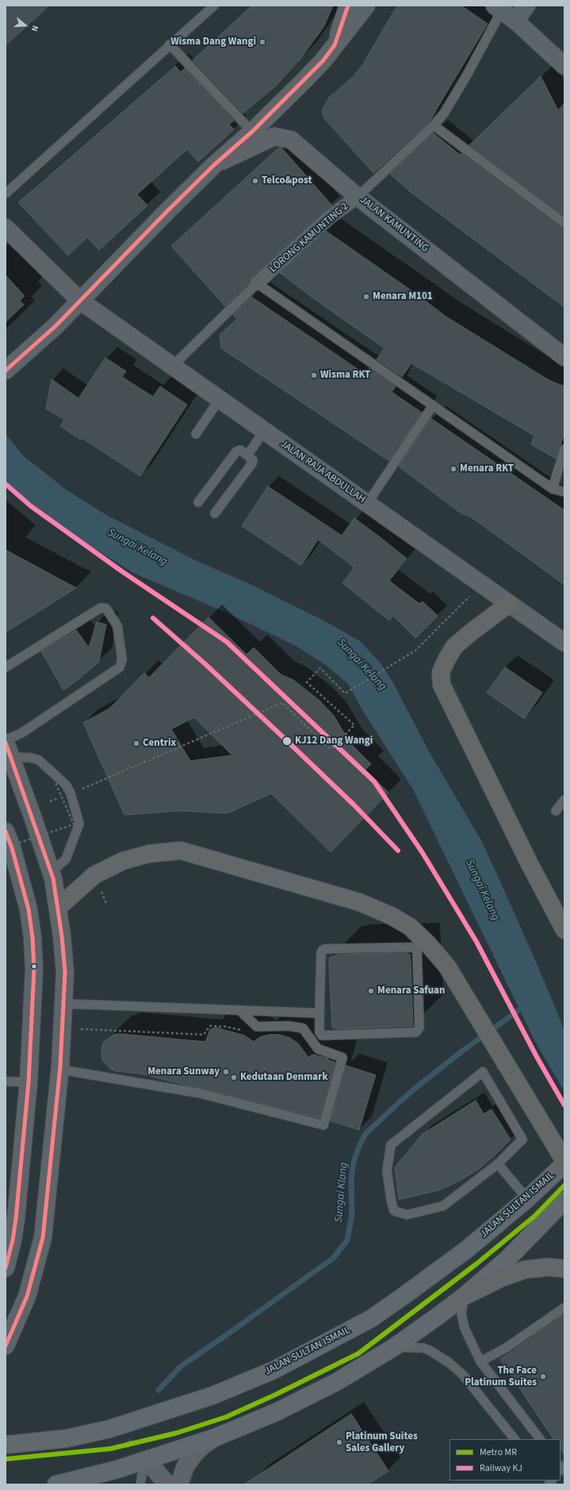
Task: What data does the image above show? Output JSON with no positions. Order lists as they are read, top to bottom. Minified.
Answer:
{"streets":{"main road":["JALAN SULTAN ISMAIL"],"street":["JALAN KAMUNTING","LORONG KAMUNTING 2","JALAN RAJA ABDULLAH"]},"crossings":[["JALAN KAMUNTING","LORONG KAMUNTING 2"],["LORONG KAMUNTING 2","JALAN RAJA ABDULLAH"]],"water":["Sungai Kelang","Sungai Klang"],"places":["Wisma Dang Wangi","Telco&post","Menara M101","Wisma RKT","Menara RKT","KJ12 Dang Wangi","Centrix","Menara Safuan","Menara Sunway","Kedutaan Denmark","The Face Platinum Suites","Platinum Suites Sales Gallery"],"lines":["rail line KJ","metro line MR"],"legend":["Metro MR","Railway KJ"],"north":"right"}
